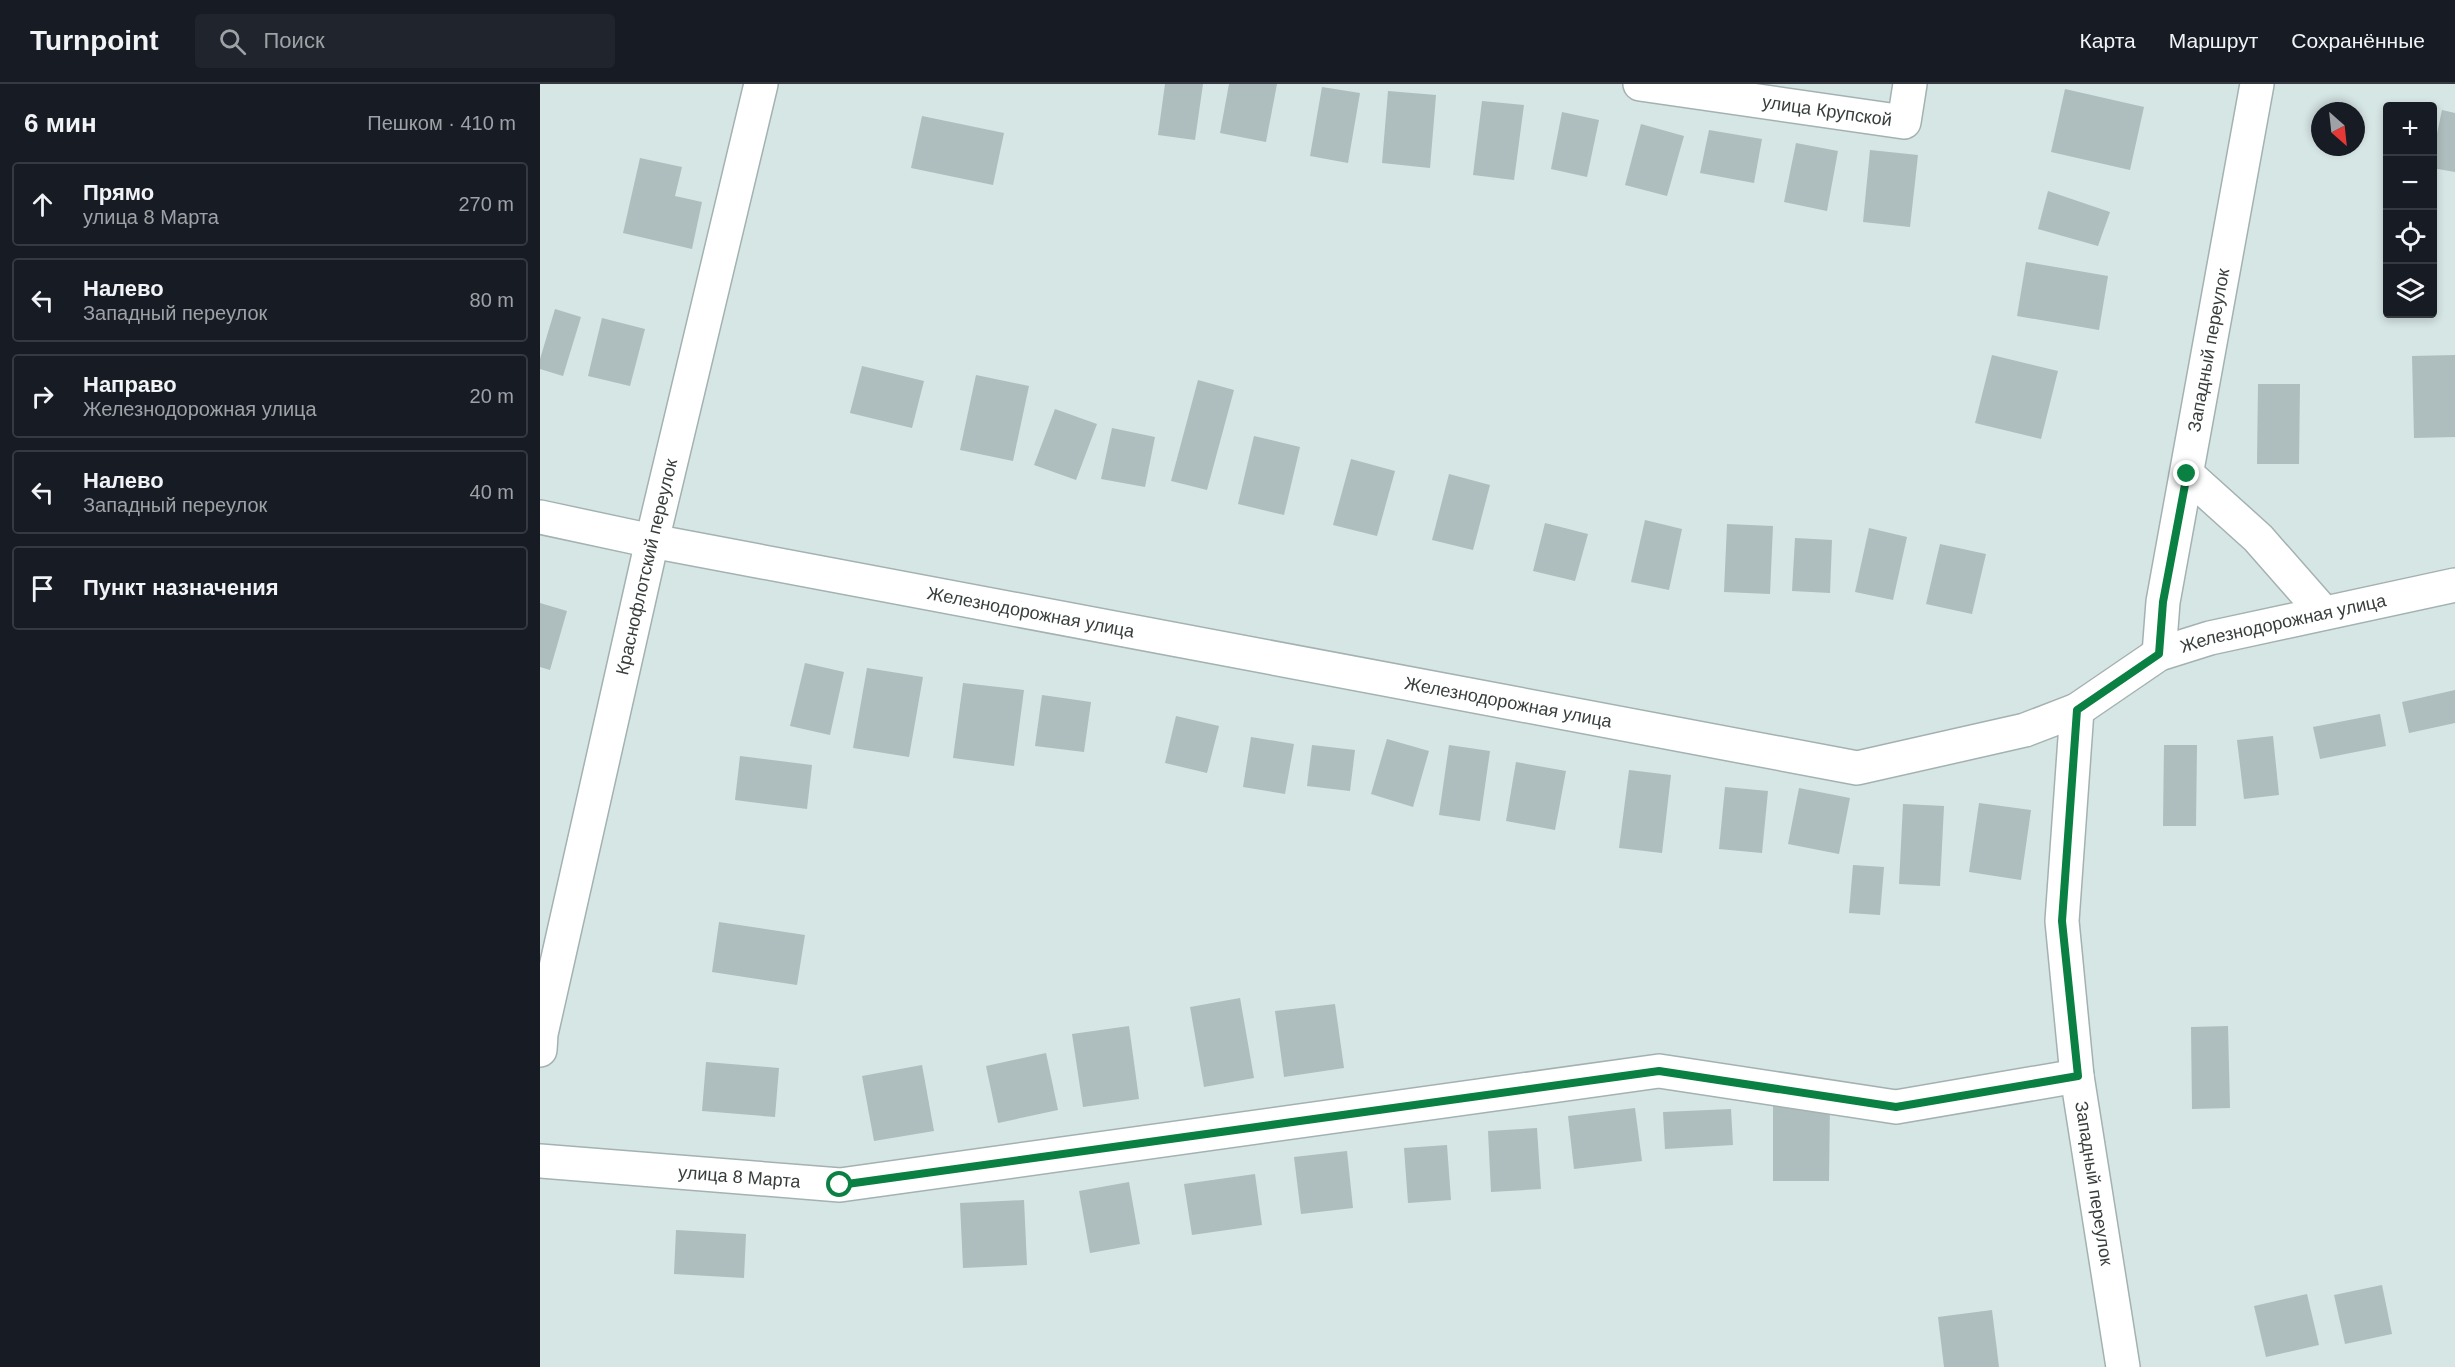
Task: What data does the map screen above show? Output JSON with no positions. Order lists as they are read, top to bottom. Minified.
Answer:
{"streets":{"street":["улица Крупской","Западный переулок","Краснофлотский переулок","Железнодорожная улица","улица 8 Марта"]},"crossings":[["Западный переулок","Железнодорожная улица"],["Западный переулок","улица 8 Марта"],["Краснофлотский переулок","Железнодорожная улица"]],"north":"bottom right","page":{"header":"Turnpoint","search":"Поиск","nav":["Карта","Маршрут","Сохранённые"],"heading":["6 мин","Пешком · 410 m"],"map_buttons":["+","−"],"list":[["Прямо","улица 8 Марта","270 m"],["Налево","Западный переулок","80 m"],["Направо","Железнодорожная улица","20 m"],["Налево","Западный переулок","40 m"],"Пункт назначения"]}}
